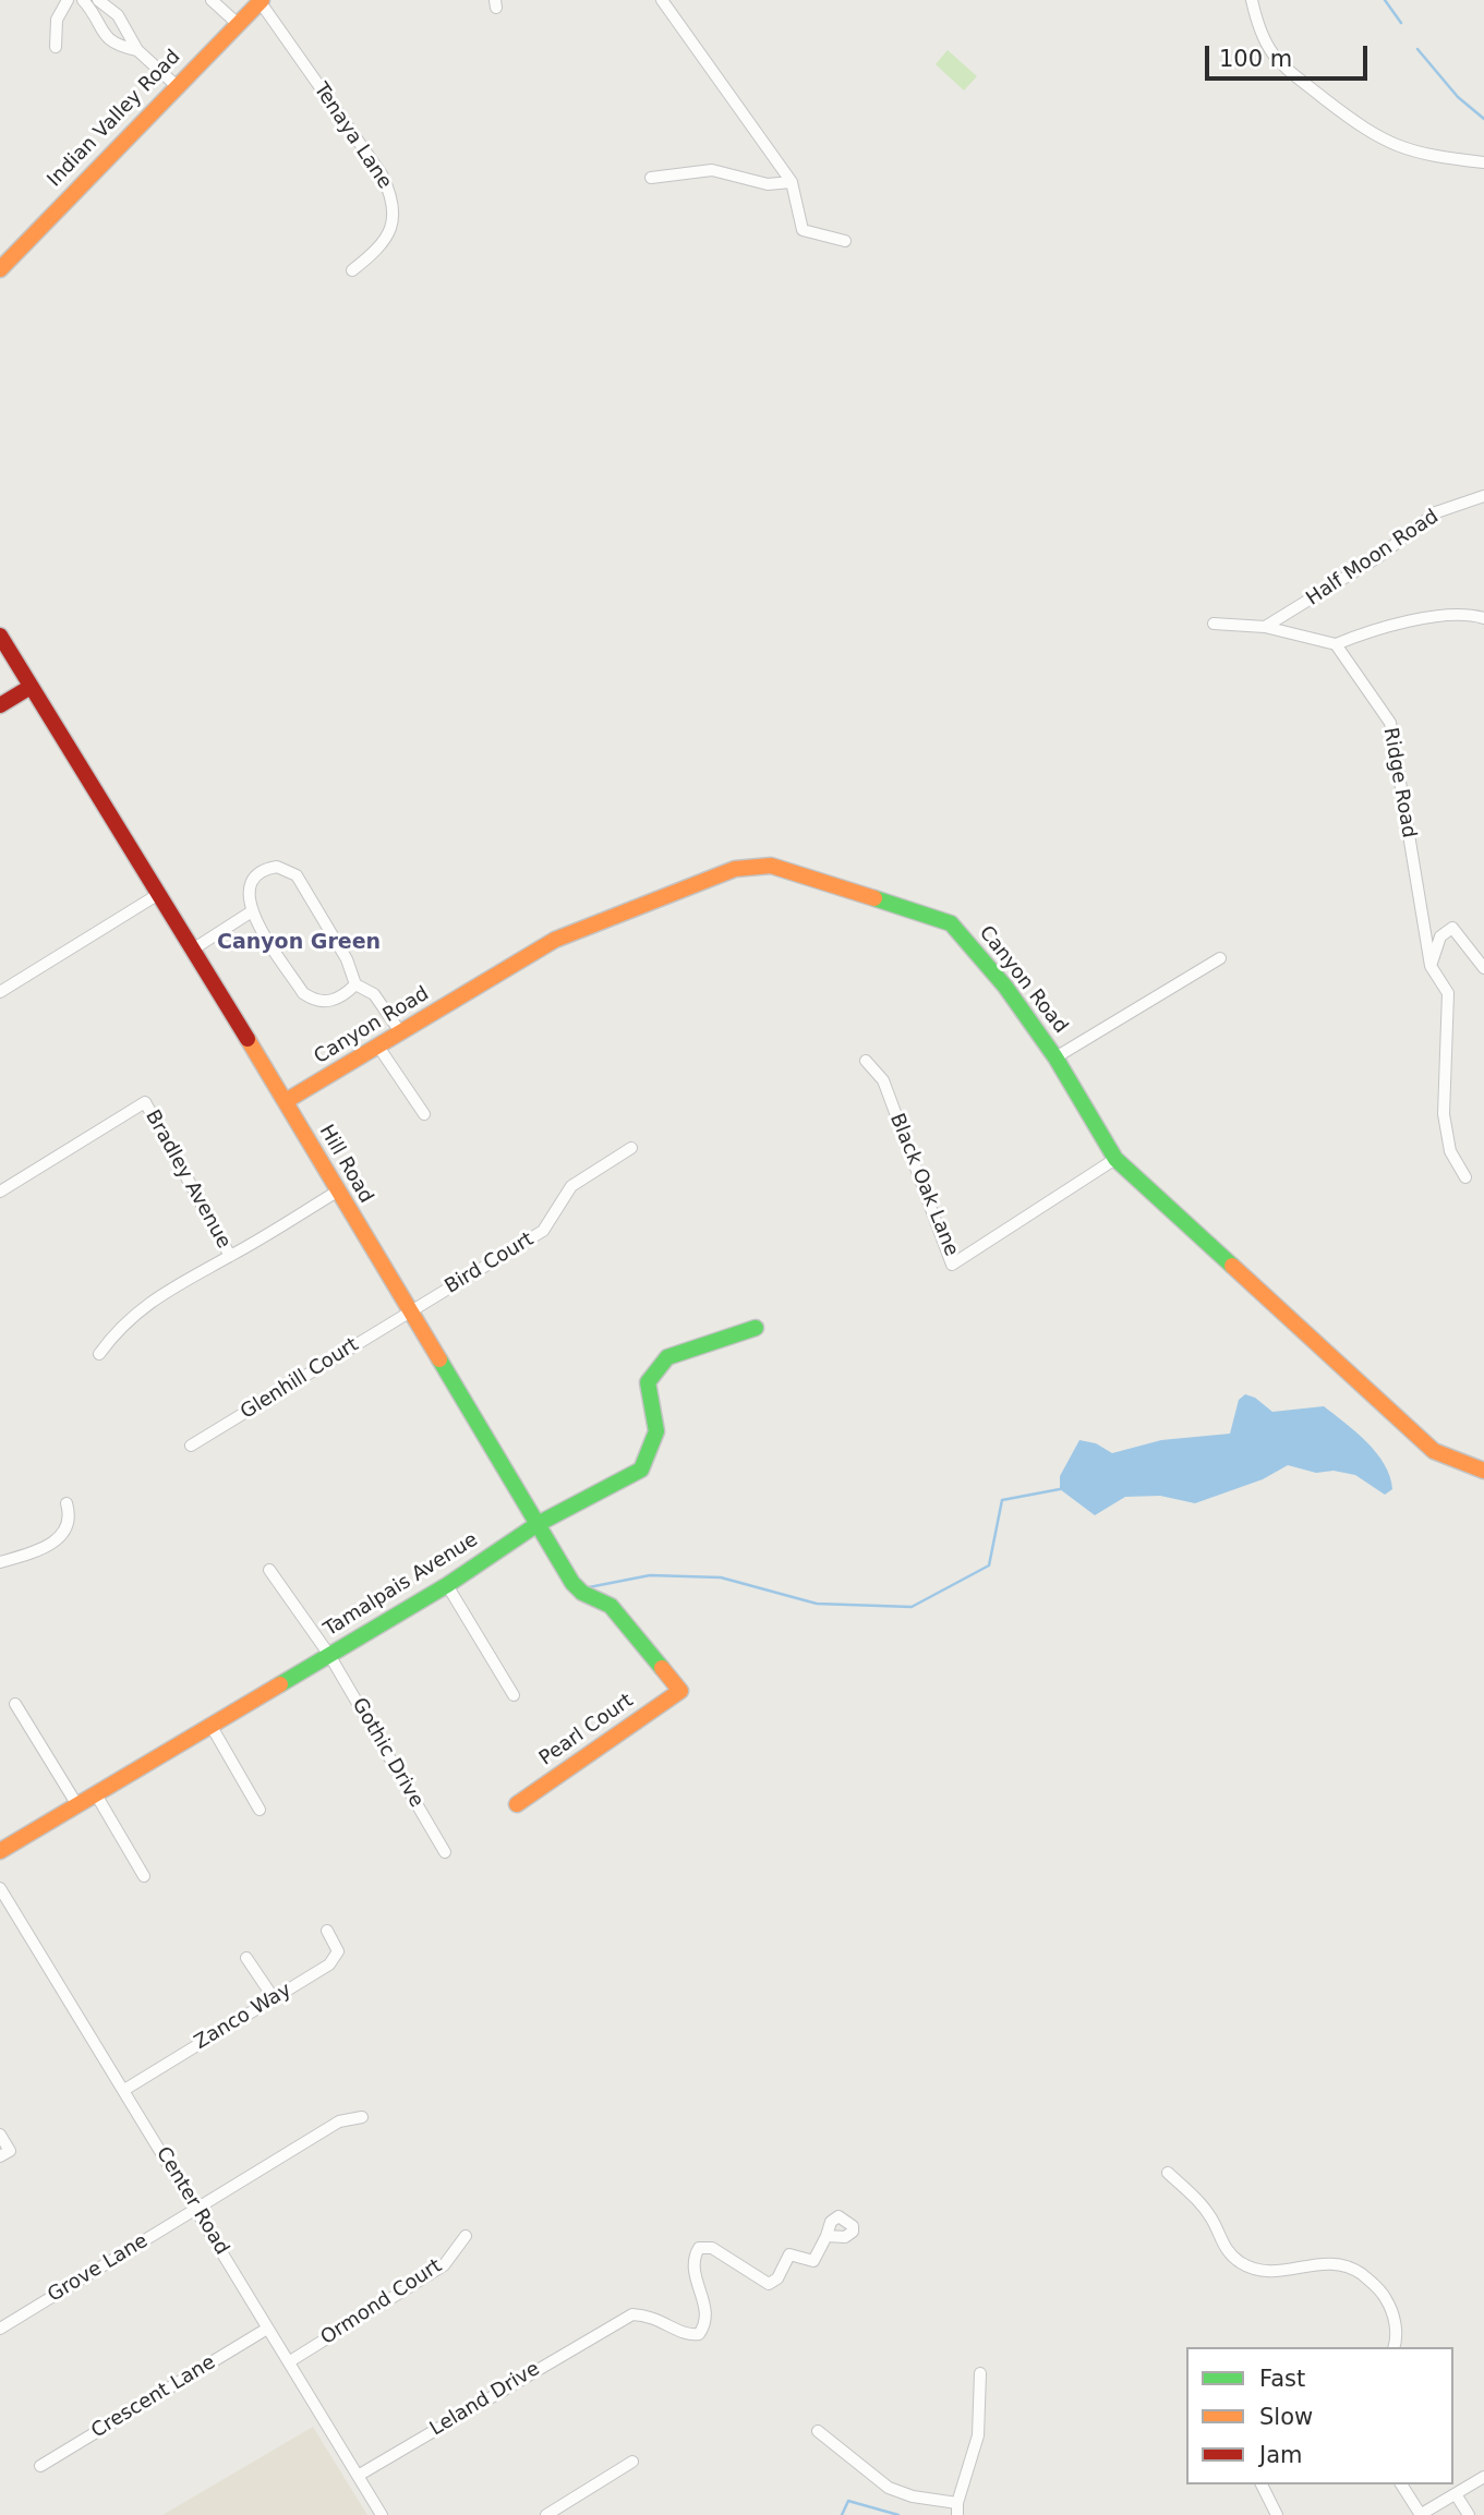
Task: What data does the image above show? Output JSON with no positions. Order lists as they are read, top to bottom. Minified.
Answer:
{"streets":{"street":["Indian Valley Road","Tenaya Lane","Half Moon Road","Ridge Road","Canyon Road","Hill Road","Bradley Avenue","Black Oak Lane","Bird Court","Glenhill Court","Tamalpais Avenue","Pearl Court","Gothic Drive","Zanco Way","Center Road","Grove Lane","Ormond Court","Crescent Lane","Leland Drive"]},"crossings":[["Indian Valley Road","Tenaya Lane"],["Canyon Road","Hill Road"],["Canyon Road","Black Oak Lane"],["Hill Road","Bradley Avenue"],["Hill Road","Bird Court"],["Hill Road","Glenhill Court"],["Hill Road","Tamalpais Avenue"],["Hill Road","Pearl Court"],["Bird Court","Glenhill Court"],["Tamalpais Avenue","Gothic Drive"],["Zanco Way","Center Road"],["Center Road","Grove Lane"],["Center Road","Ormond Court"],["Center Road","Crescent Lane"],["Center Road","Leland Drive"]],"districts":["Canyon Green"],"legend":["Fast","Slow","Jam"],"scale_bar":"100 m"}
